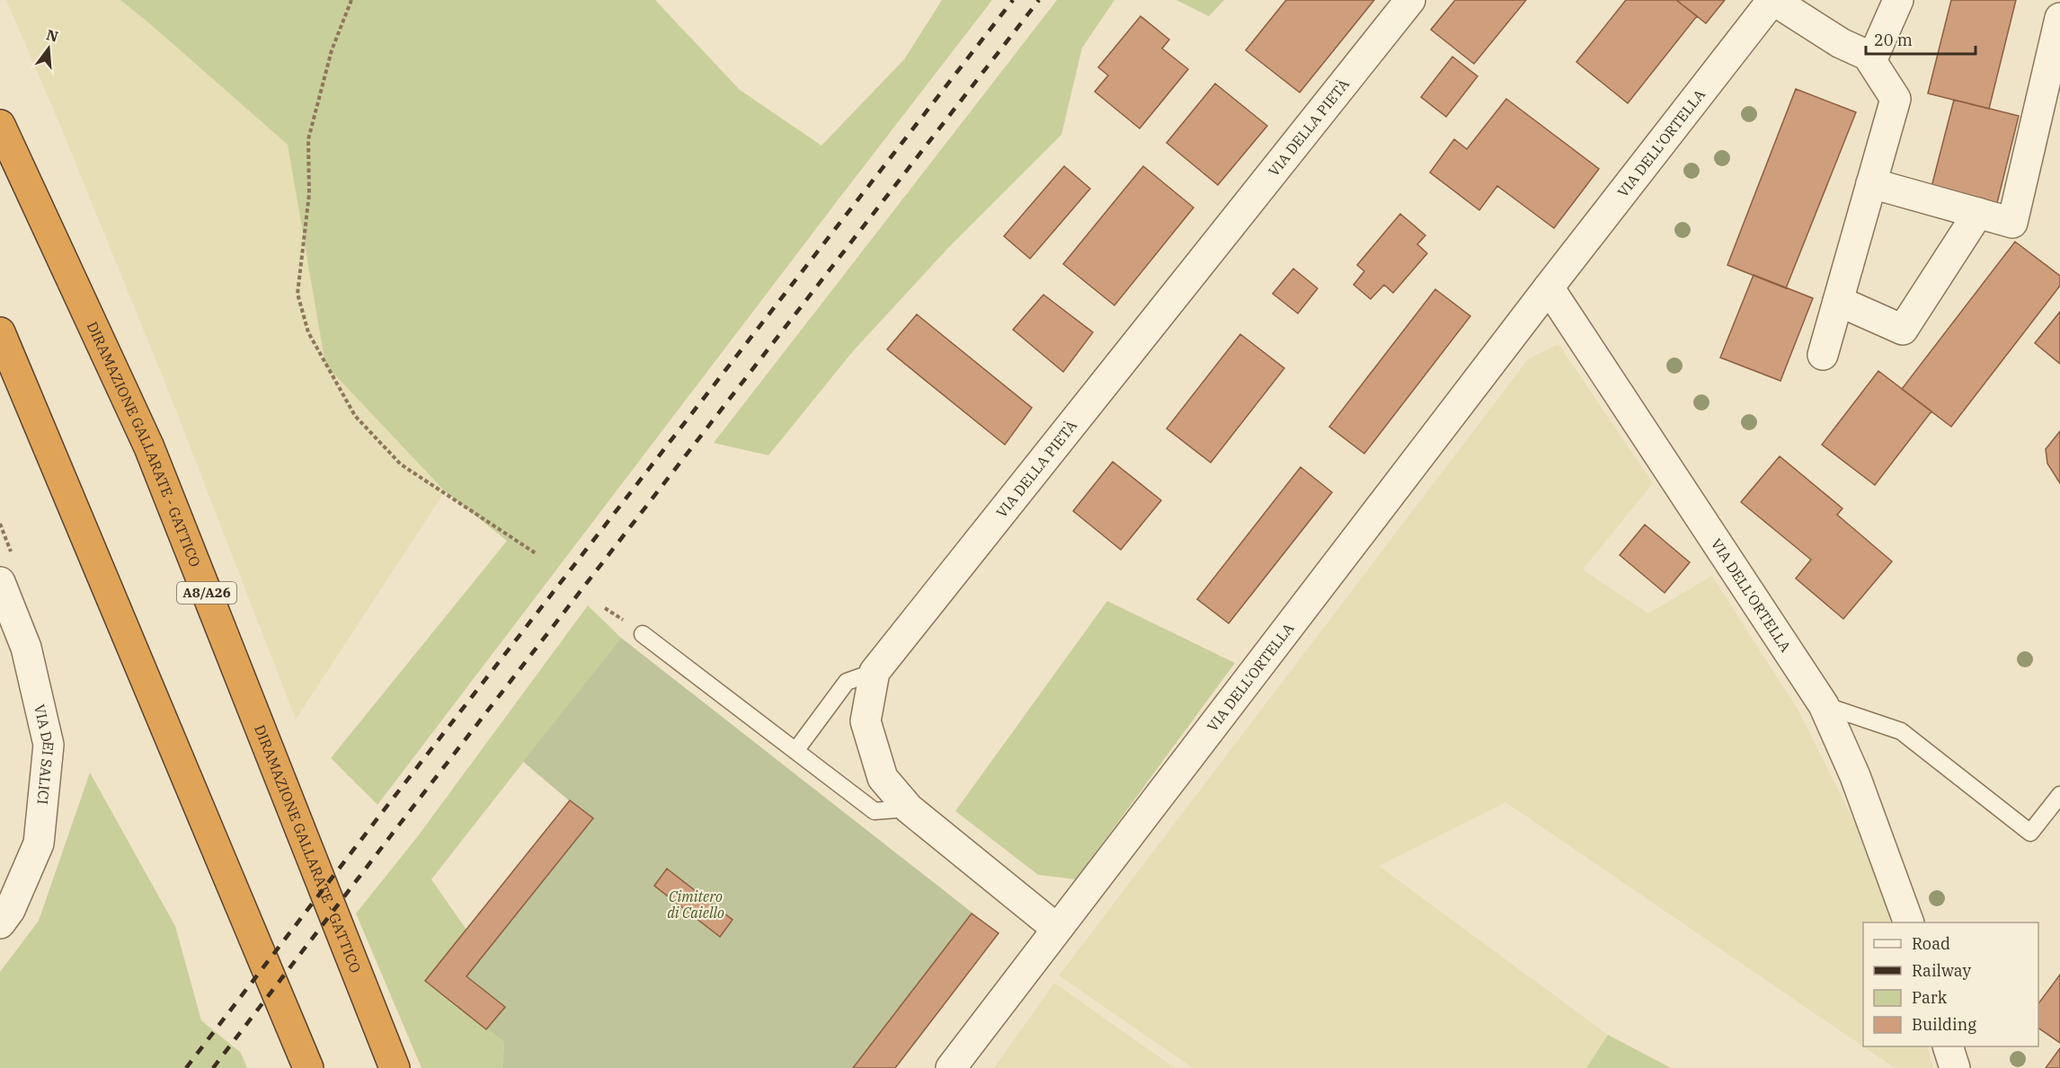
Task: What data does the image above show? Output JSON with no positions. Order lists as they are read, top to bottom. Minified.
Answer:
{"streets":{"highway":["DIRAMAZIONE GALLARATE - GATTICO","A8/A26"],"street":["VIA DELLA PIETÀ","VIA DELL'ORTELLA","VIA DEI SALICI"]},"crossings":[["VIA DELLA PIETÀ","VIA DELL'ORTELLA"]],"parks":["Cimitero di Caiello"],"legend":["Road","Railway","Park","Building"],"scale_bar":"20 m","north":"top"}
